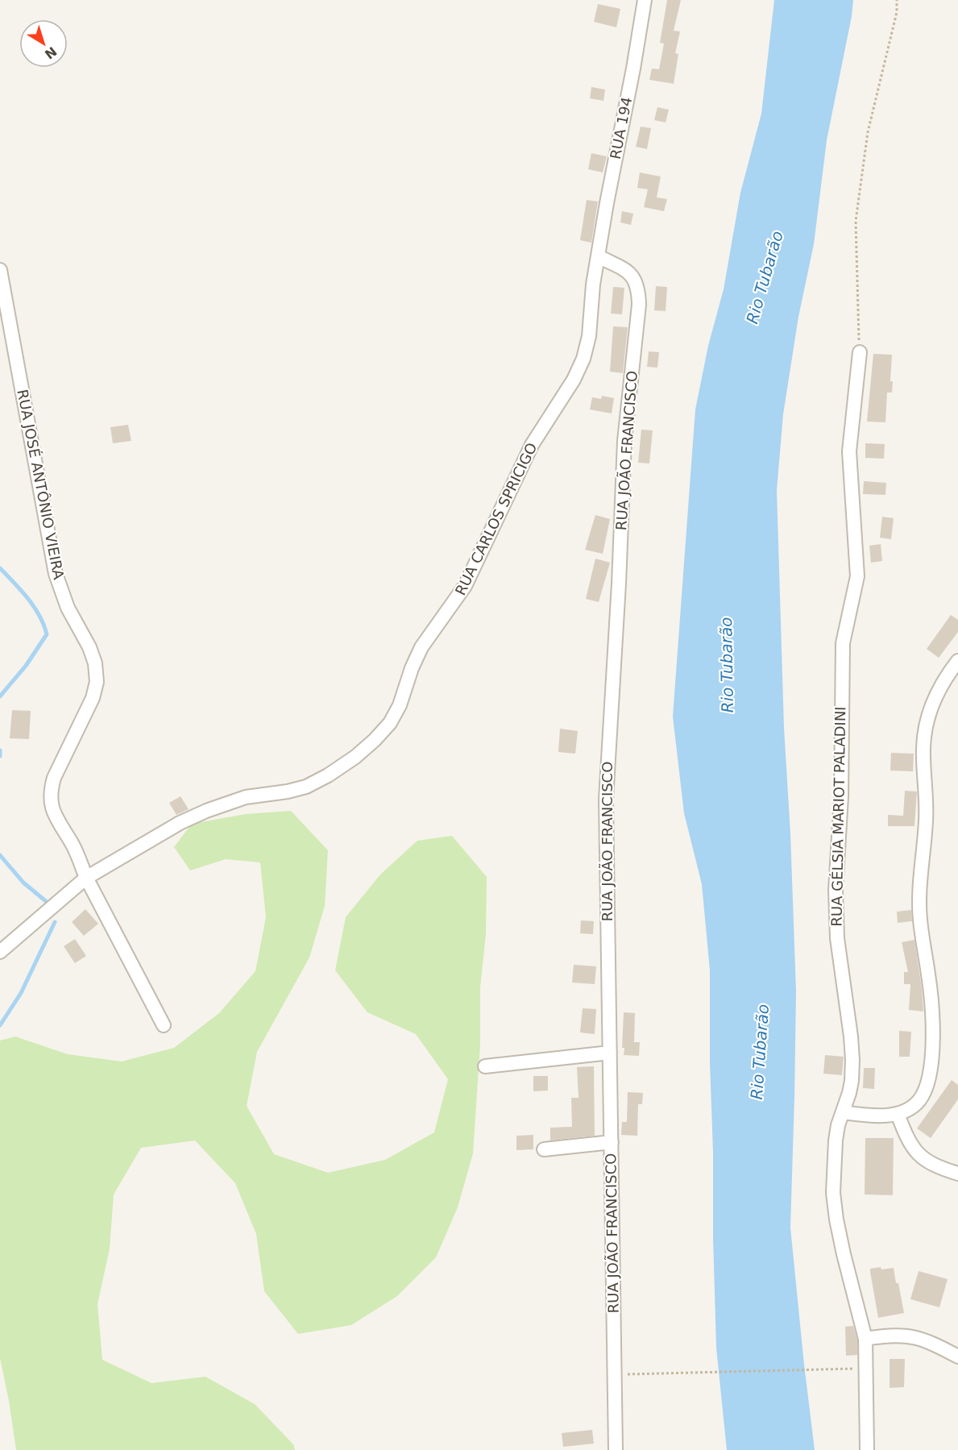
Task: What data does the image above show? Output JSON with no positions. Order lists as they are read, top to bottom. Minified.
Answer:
{"streets":{"street":["RUA 194","RUA JOÃO FRANCISCO","RUA JOSÉ ANTÔNIO VIEIRA","RUA CARLOS SPRICIGO","RUA GÉLSIA MARIOT PALADINI"]},"crossings":[["RUA 194","RUA JOÃO FRANCISCO"],["RUA 194","RUA CARLOS SPRICIGO"],["RUA JOÃO FRANCISCO","RUA CARLOS SPRICIGO"],["RUA JOSÉ ANTÔNIO VIEIRA","RUA CARLOS SPRICIGO"]],"water":["Rio Tubarão"],"north":"bottom right"}
